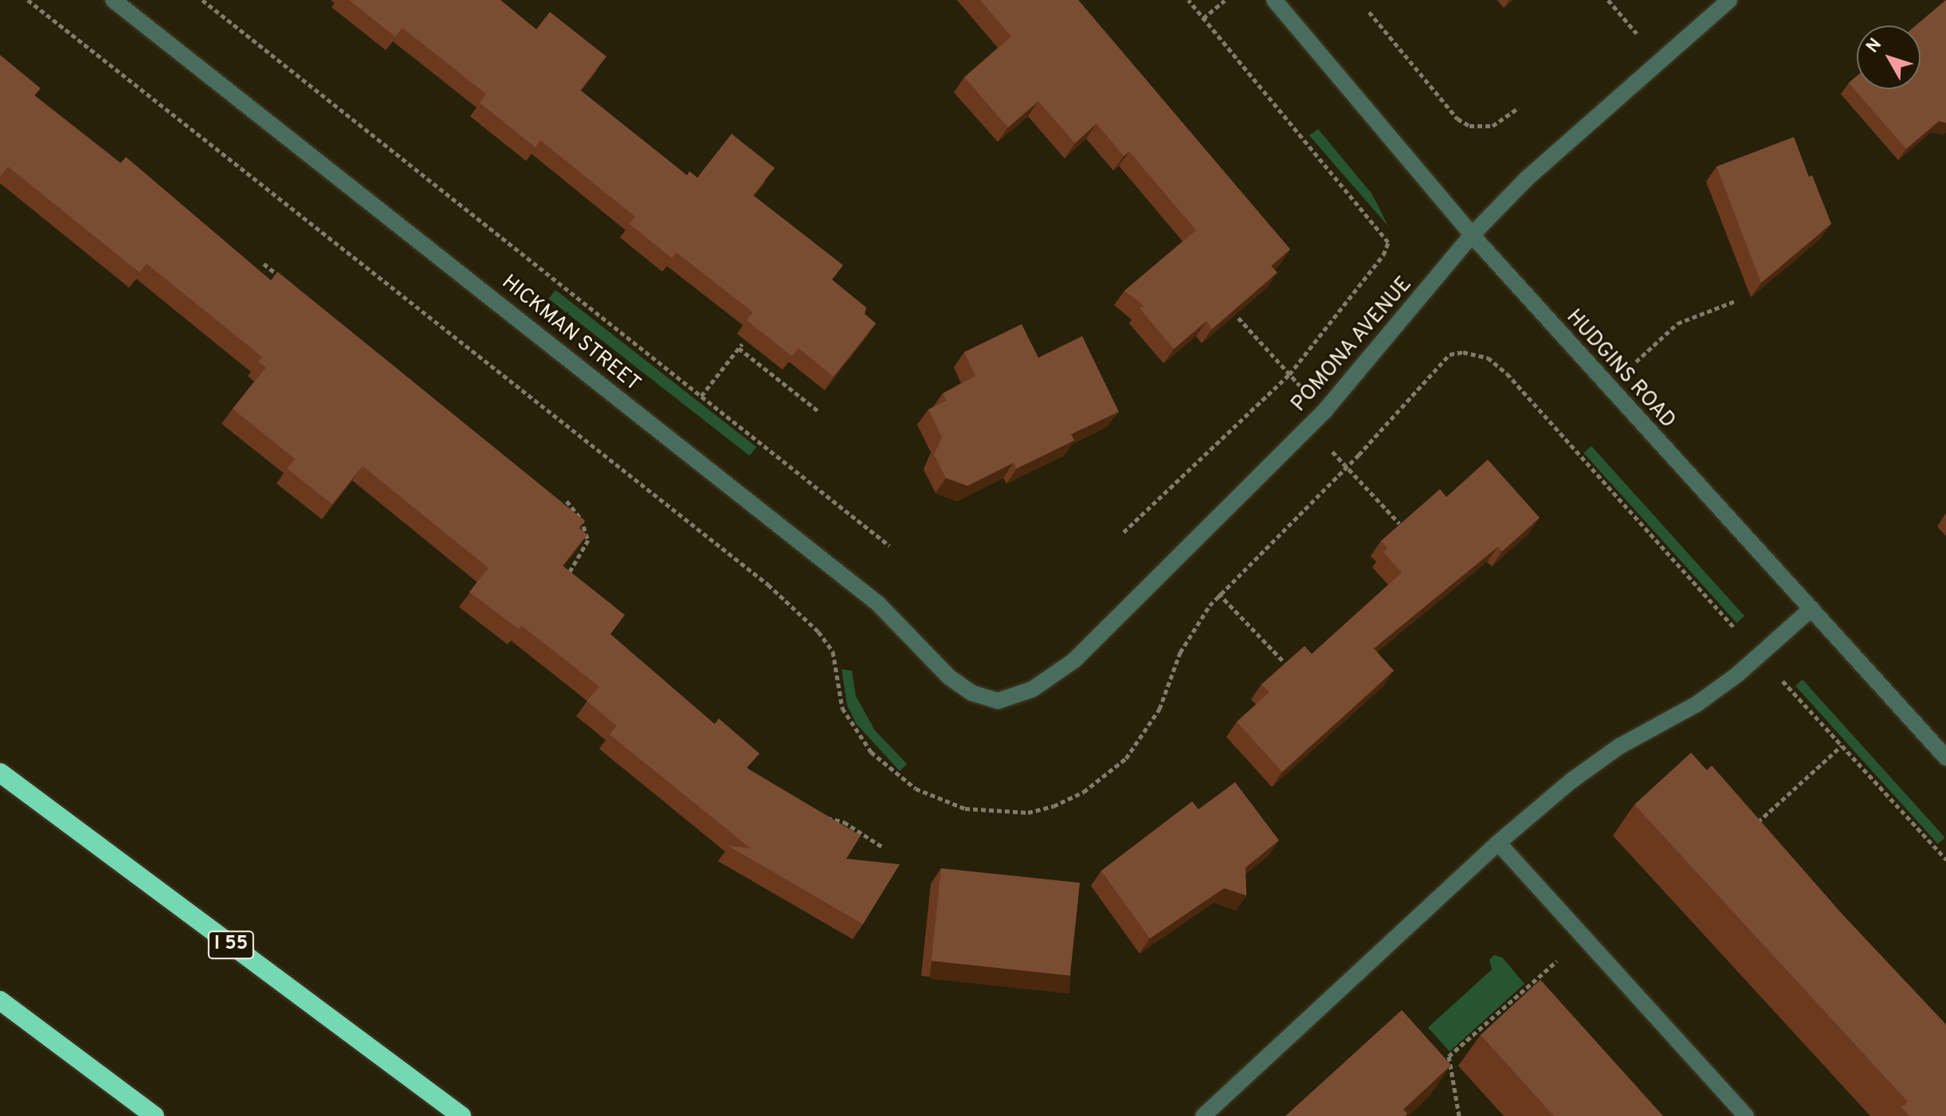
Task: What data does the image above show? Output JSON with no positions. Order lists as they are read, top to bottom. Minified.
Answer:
{"streets":{"highway":["I 55"],"street":["HICKMAN STREET","POMONA AVENUE","HUDGINS ROAD"]},"crossings":[["HICKMAN STREET","POMONA AVENUE"],["POMONA AVENUE","HUDGINS ROAD"]],"north":"top left"}
